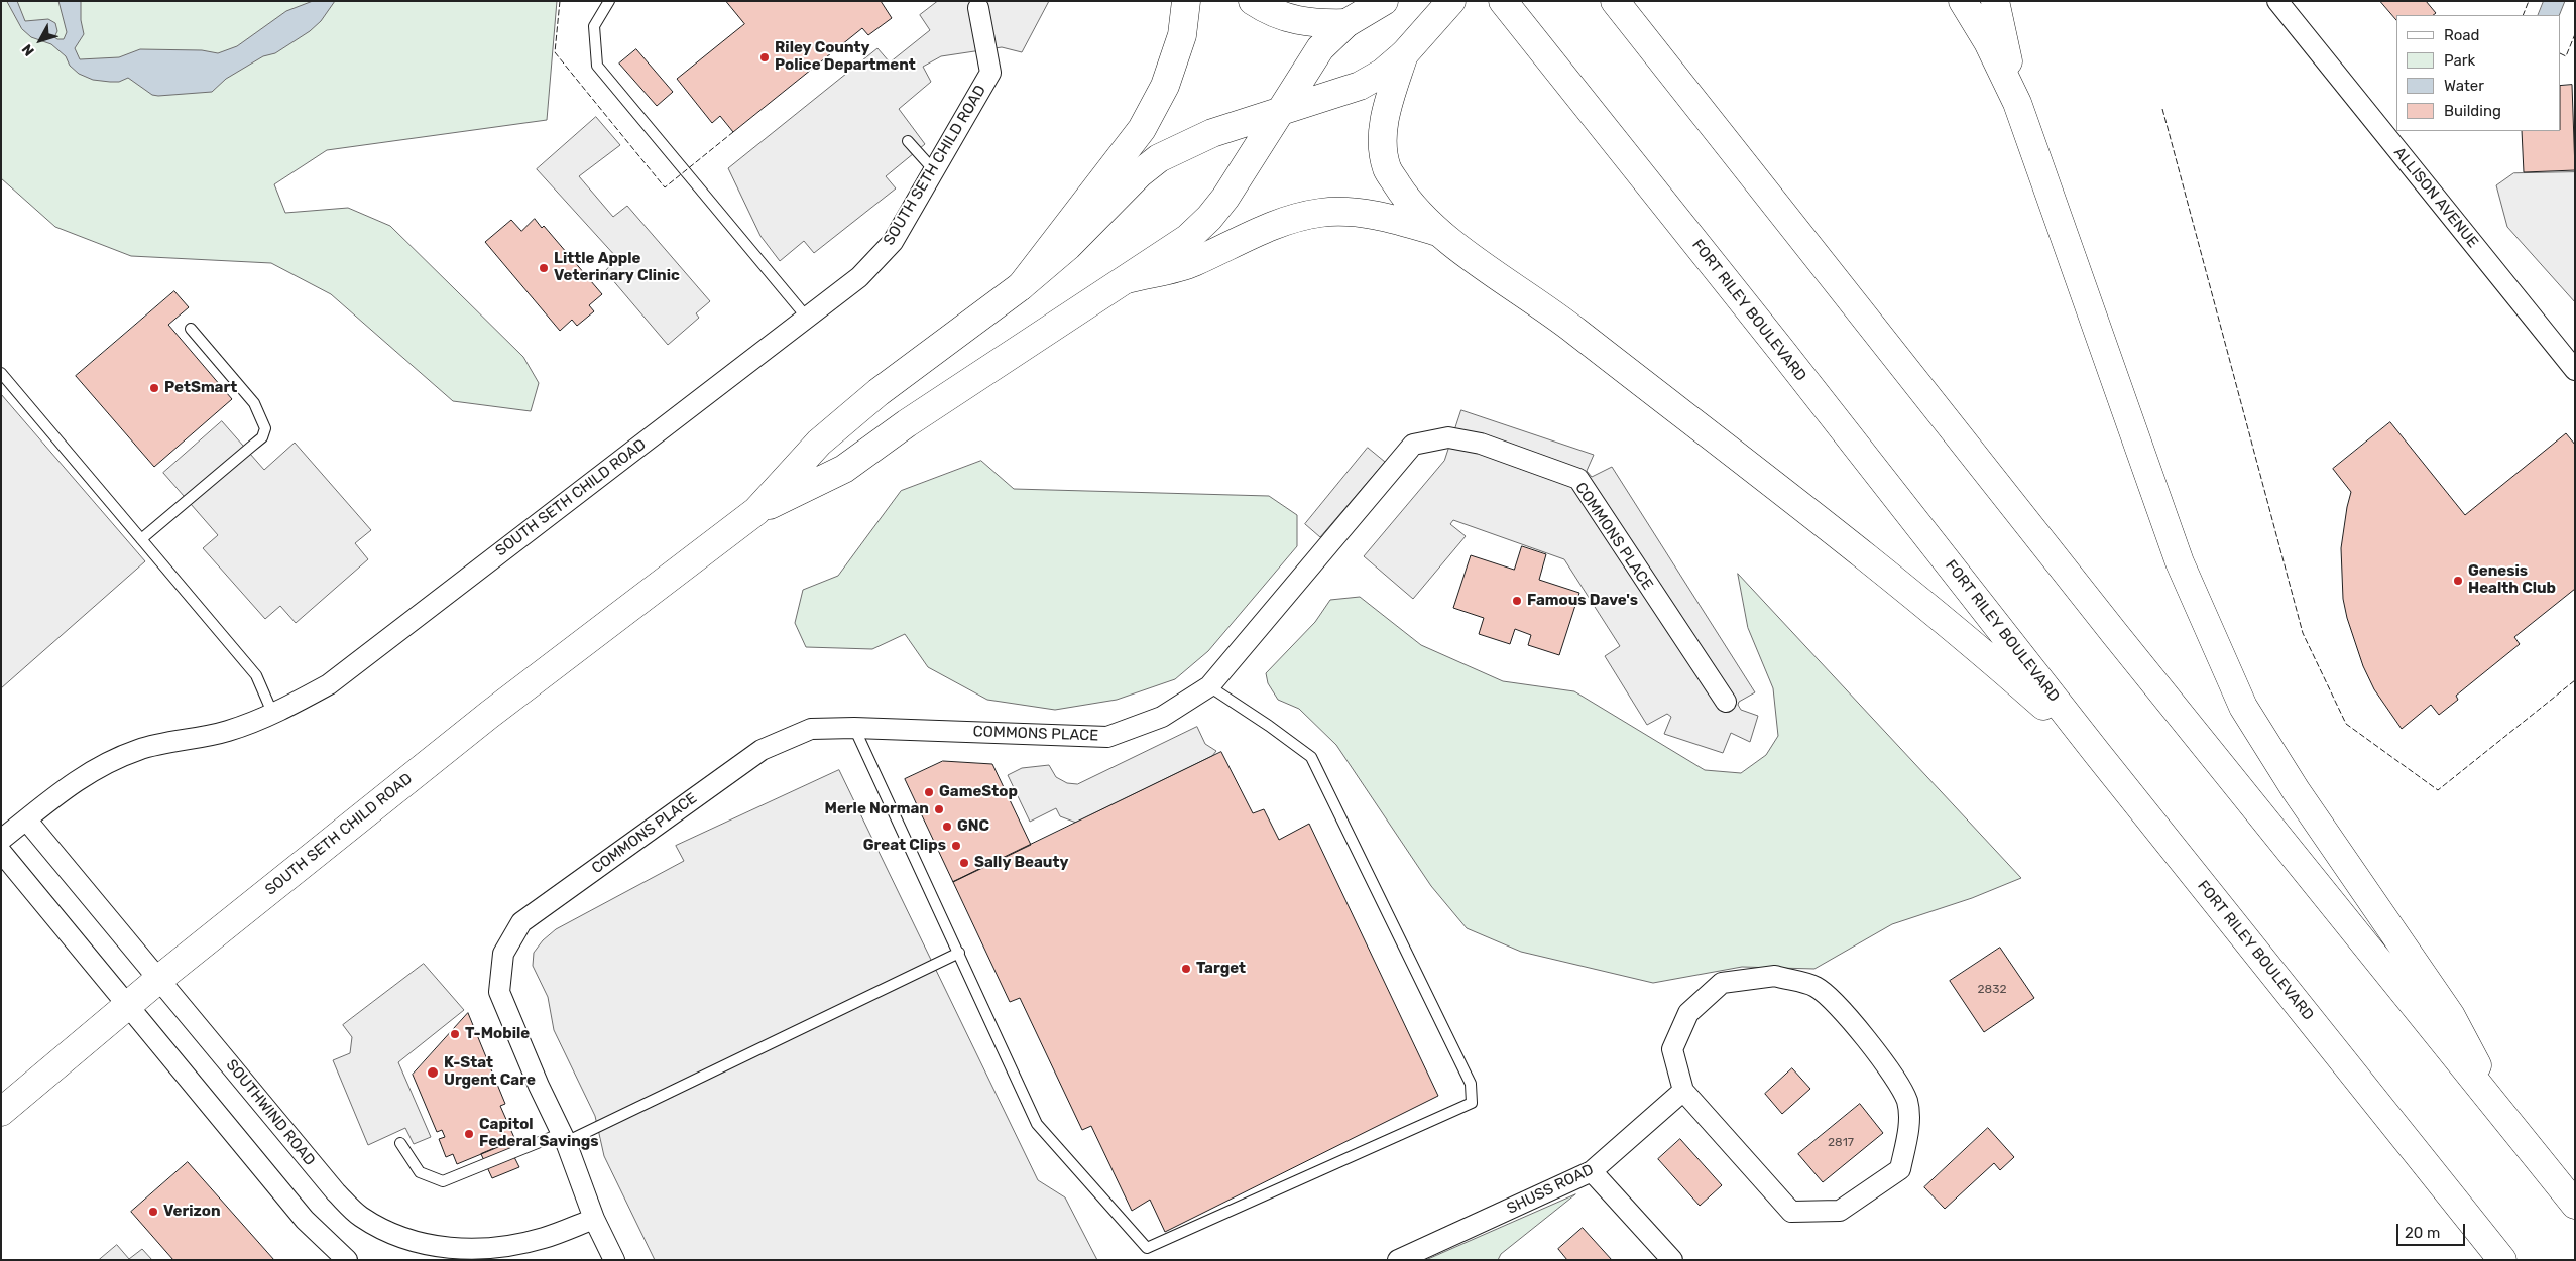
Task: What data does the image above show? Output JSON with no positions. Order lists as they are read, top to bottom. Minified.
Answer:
{"streets":{"main road":["SOUTH SETH CHILD ROAD","FORT RILEY BOULEVARD"],"street":["ALLISON AVENUE","COMMONS PLACE","SOUTHWIND ROAD","SHUSS ROAD"]},"crossings":[["SOUTH SETH CHILD ROAD","SOUTHWIND ROAD"],["COMMONS PLACE","SOUTHWIND ROAD"]],"places":["Riley County Police Department","Little Apple Veterinary Clinic","PetSmart","Genesis Health Club","Famous Dave's","GameStop","Merle Norman","GNC","Great Clips","Sally Beauty","Target","T-Mobile","K-Stat Urgent Care","Capitol Federal Savings","Verizon"],"house_numbers":["2832","2817"],"legend":["Road","Park","Water","Building"],"scale_bar":"20 m","north":"bottom left"}
